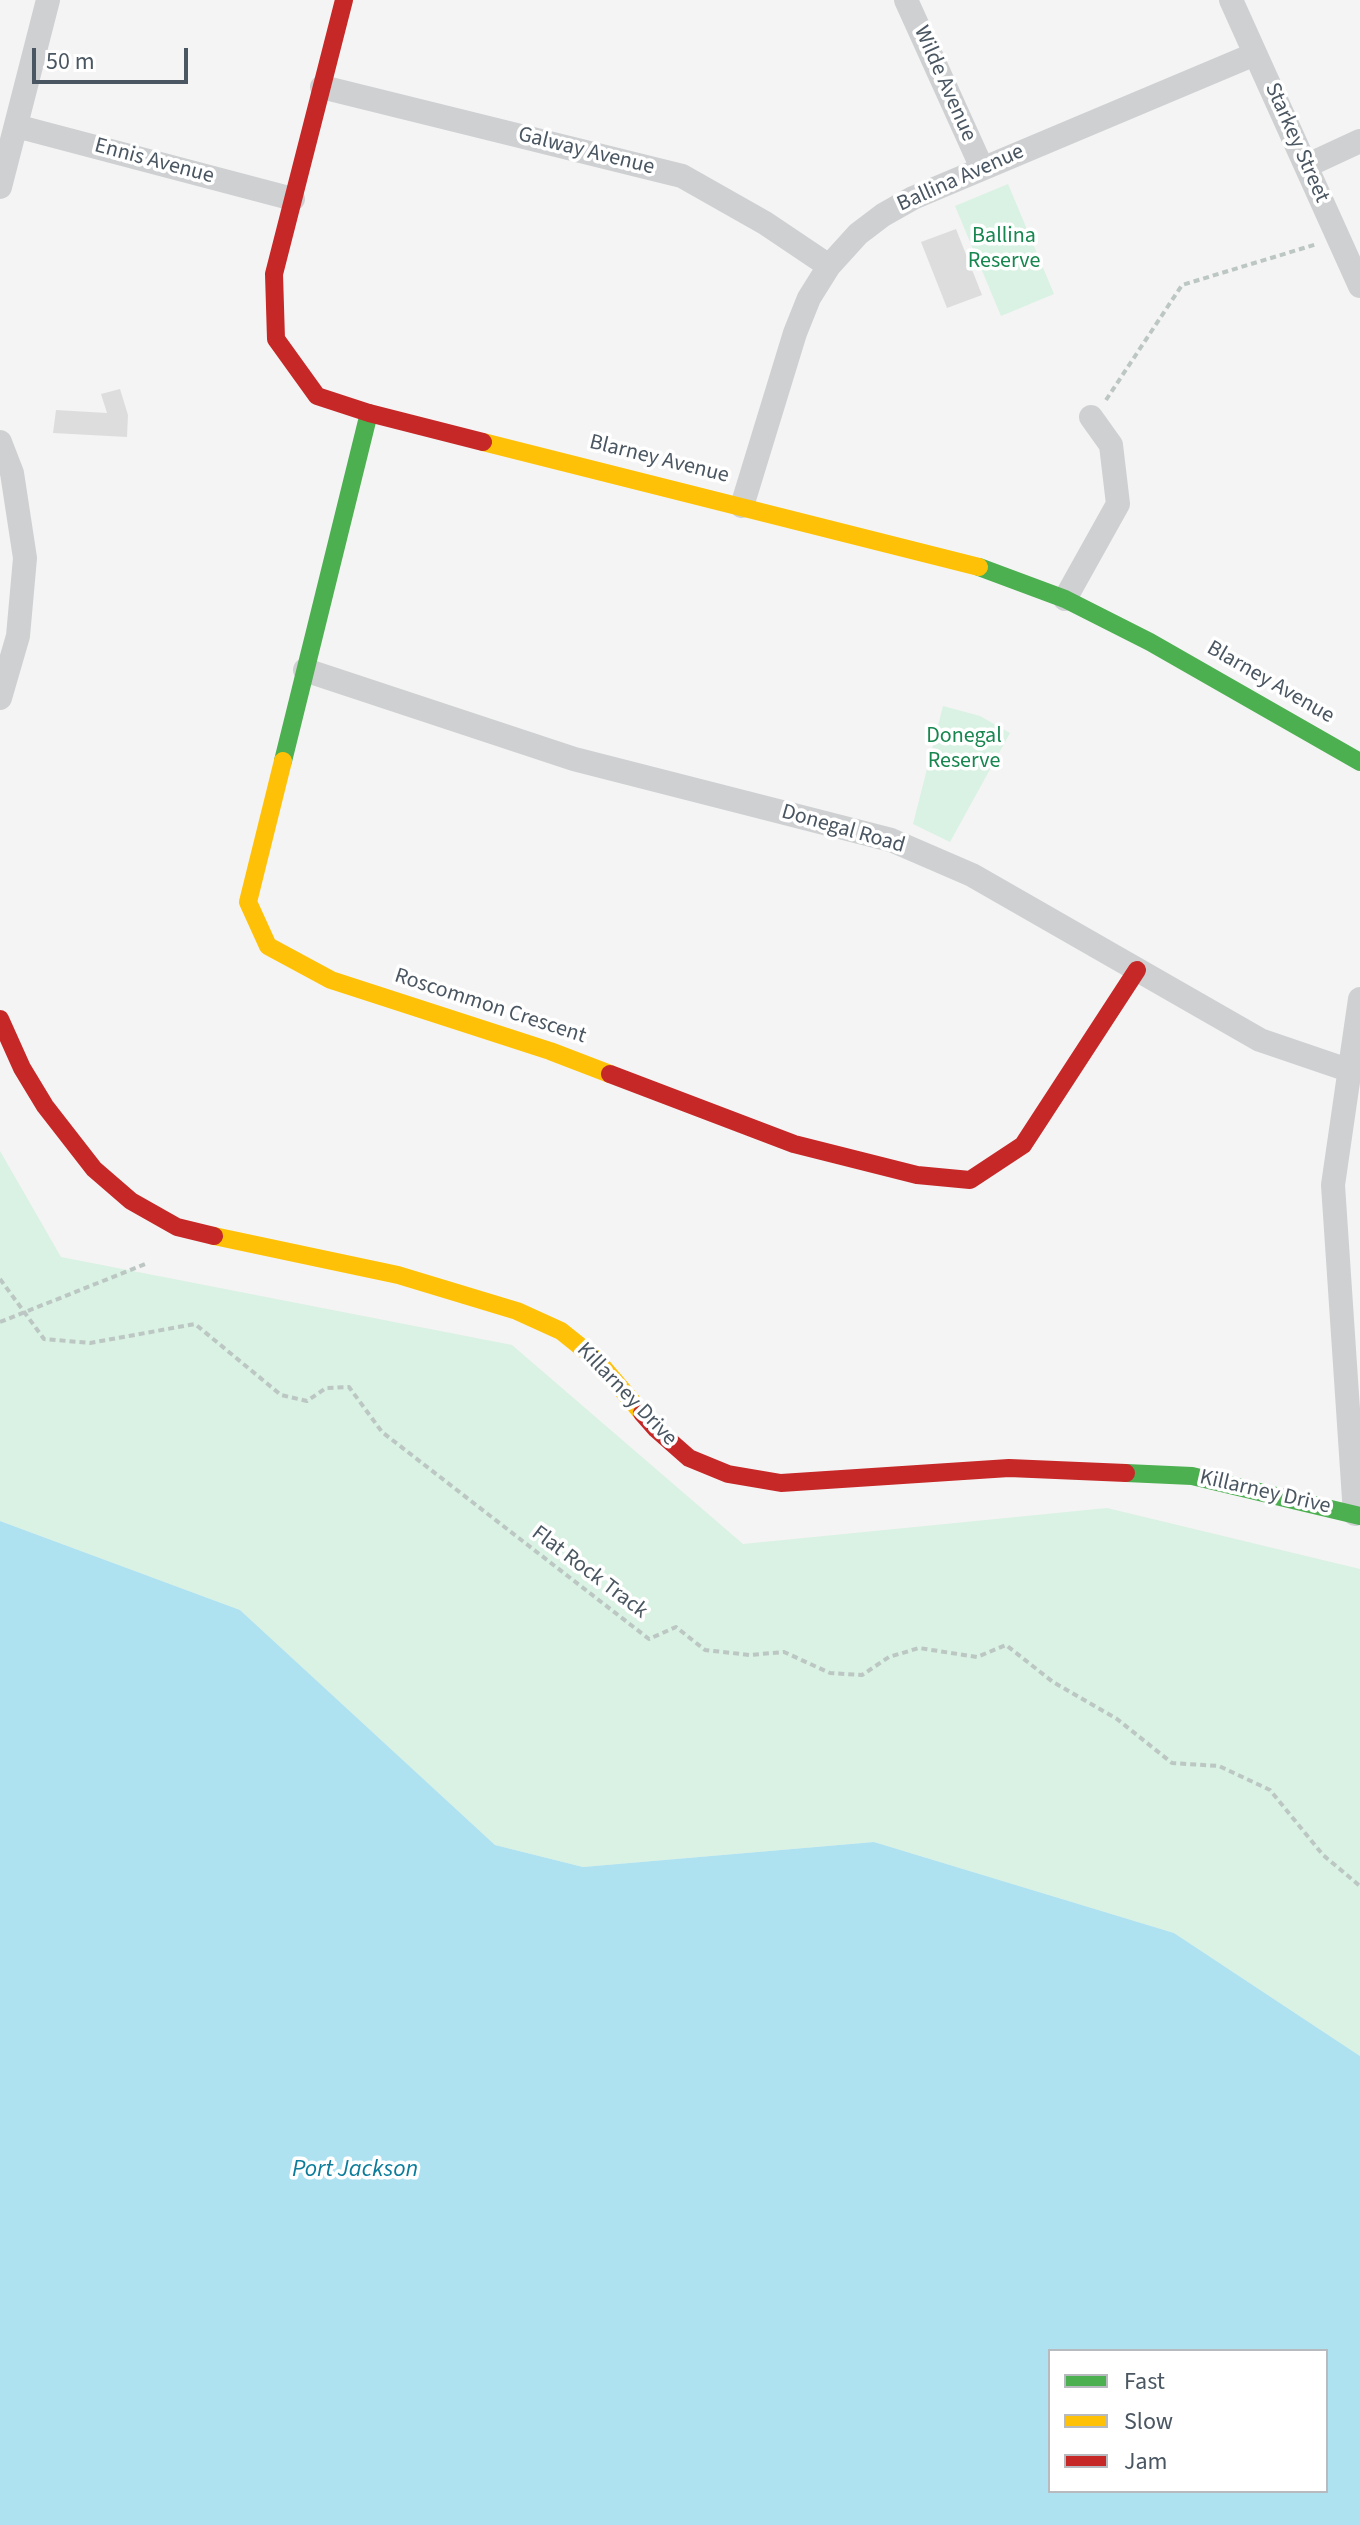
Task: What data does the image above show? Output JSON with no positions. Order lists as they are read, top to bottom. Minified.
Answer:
{"streets":{"street":["Wilde Avenue","Starkey Street","Galway Avenue","Ennis Avenue","Ballina Avenue","Blarney Avenue","Donegal Road","Roscommon Crescent","Killarney Drive"],"path":["Flat Rock Track"]},"crossings":[["Wilde Avenue","Ballina Avenue"],["Starkey Street","Ballina Avenue"],["Galway Avenue","Ballina Avenue"],["Galway Avenue","Blarney Avenue"],["Ennis Avenue","Blarney Avenue"],["Ballina Avenue","Blarney Avenue"],["Blarney Avenue","Roscommon Crescent"],["Donegal Road","Roscommon Crescent"]],"water":["Port Jackson"],"parks":["Ballina Reserve","Donegal Reserve"],"legend":["Fast","Slow","Jam"],"scale_bar":"50 m"}
